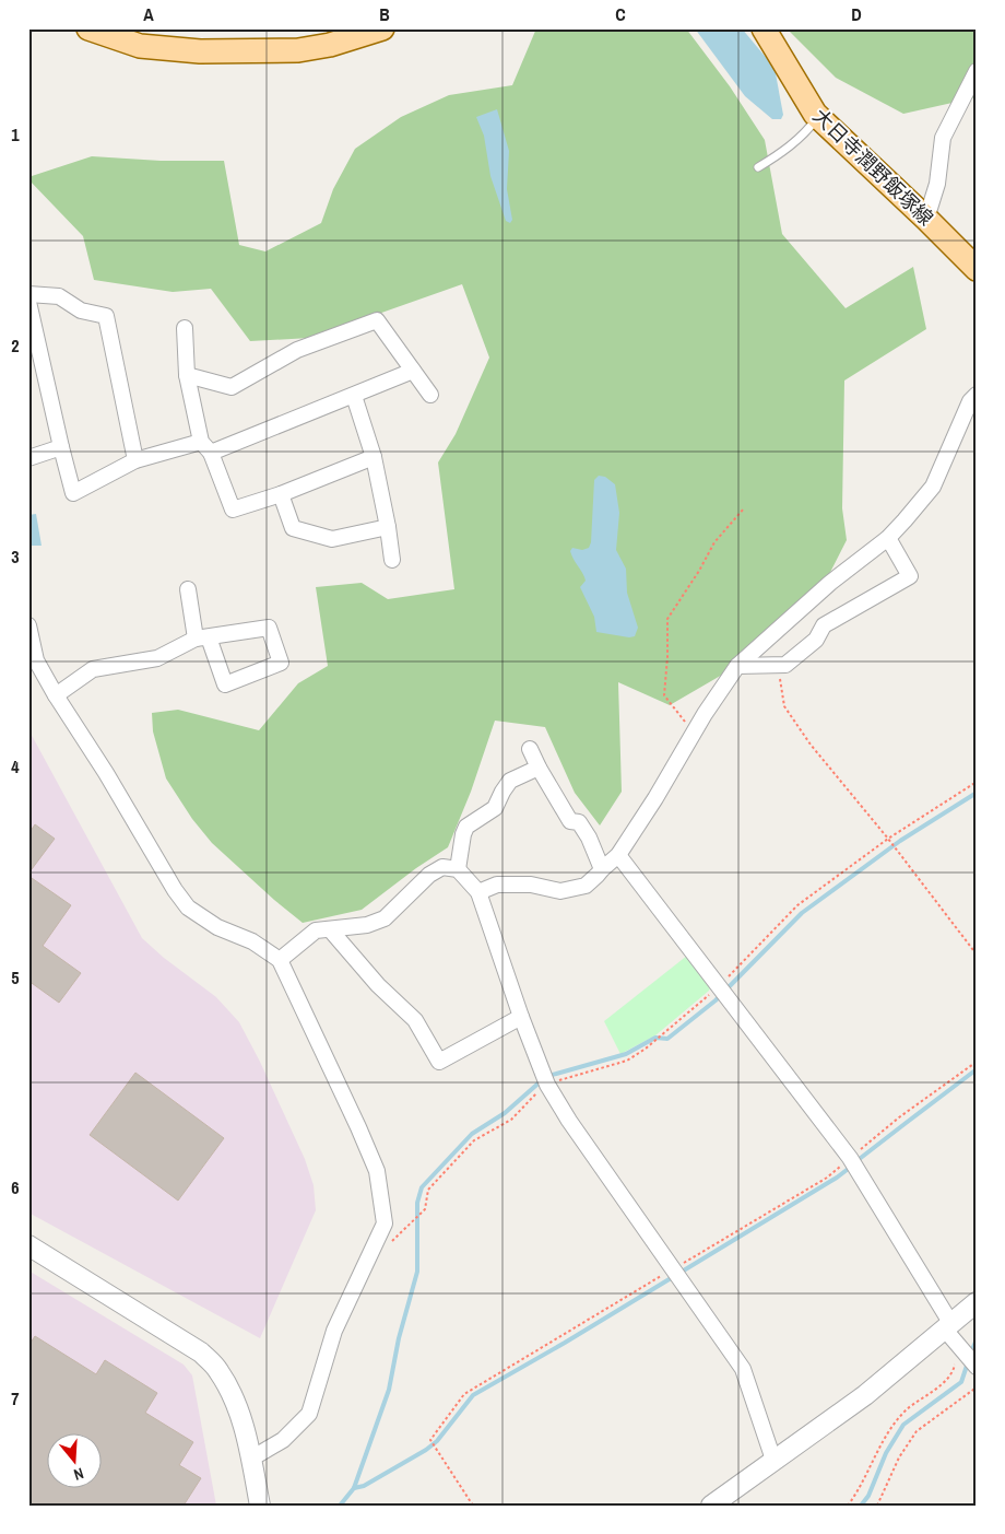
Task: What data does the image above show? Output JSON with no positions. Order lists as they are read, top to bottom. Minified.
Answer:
{"streets":{"main road":["大日寺潤野飯塚線"]},"north":"bottom","grid":{"columns":["A","B","C","D"],"rows":["1","2","3","4","5","6","7"]}}
